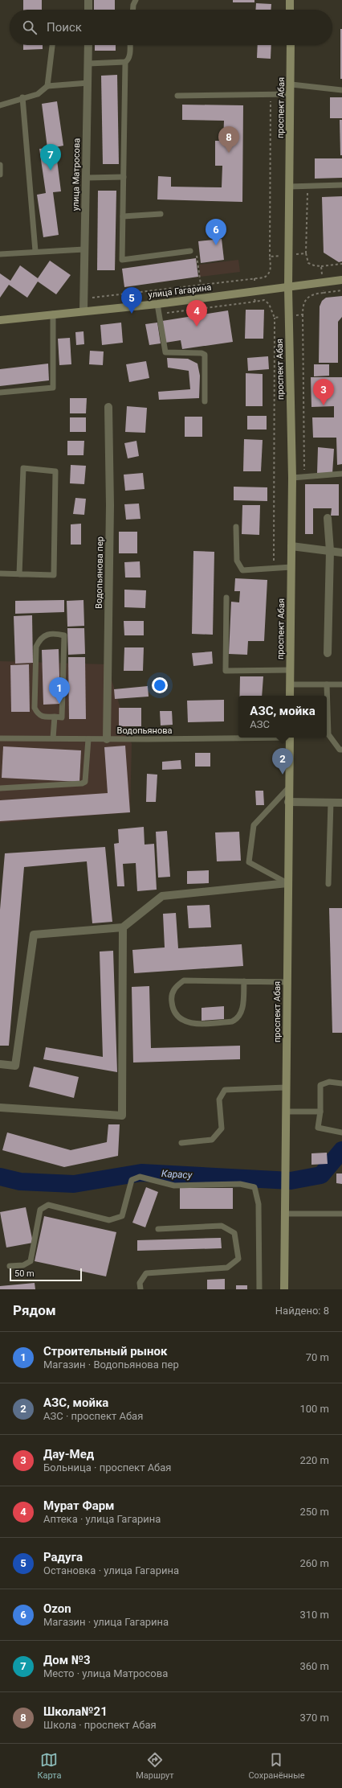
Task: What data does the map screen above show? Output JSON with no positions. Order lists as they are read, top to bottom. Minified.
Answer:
{"streets":{"main road":["проспект Абая","улица Гагарина"],"street":["улица Матросова","Водопьянова пер"],"lane":["Водопьянова"]},"crossings":[["проспект Абая","улица Гагарина"],["улица Матросова","улица Гагарина"],["Водопьянова пер","Водопьянова"]],"water":["Карасу"],"scale_bar":"50 m","page":{"search":"Поиск","pins":["8","7","6","5","4","3","1","2"],"popup":["АЗС, мойка","АЗС"],"scale":"50 m","heading":["Рядом","Найдено: 8"],"list":[{"mark":"1","name":"Строительный рынок","note":"Магазин · Водопьянова пер","value":"70 m"},{"mark":"2","name":"АЗС, мойка","note":"АЗС · проспект Абая","value":"100 m"},{"mark":"3","name":"Дау-Мед","note":"Больница · проспект Абая","value":"220 m"},{"mark":"4","name":"Мурат Фарм","note":"Аптека · улица Гагарина","value":"250 m"},{"mark":"5","name":"Радуга","note":"Остановка · улица Гагарина","value":"260 m"},{"mark":"6","name":"Ozon","note":"Магазин · улица Гагарина","value":"310 m"},{"mark":"7","name":"Дом №3","note":"Место · улица Матросова","value":"360 m"},{"mark":"8","name":"Школа№21","note":"Школа · проспект Абая","value":"370 m"}],"nav":["Карта","Маршрут","Сохранённые"]}}
